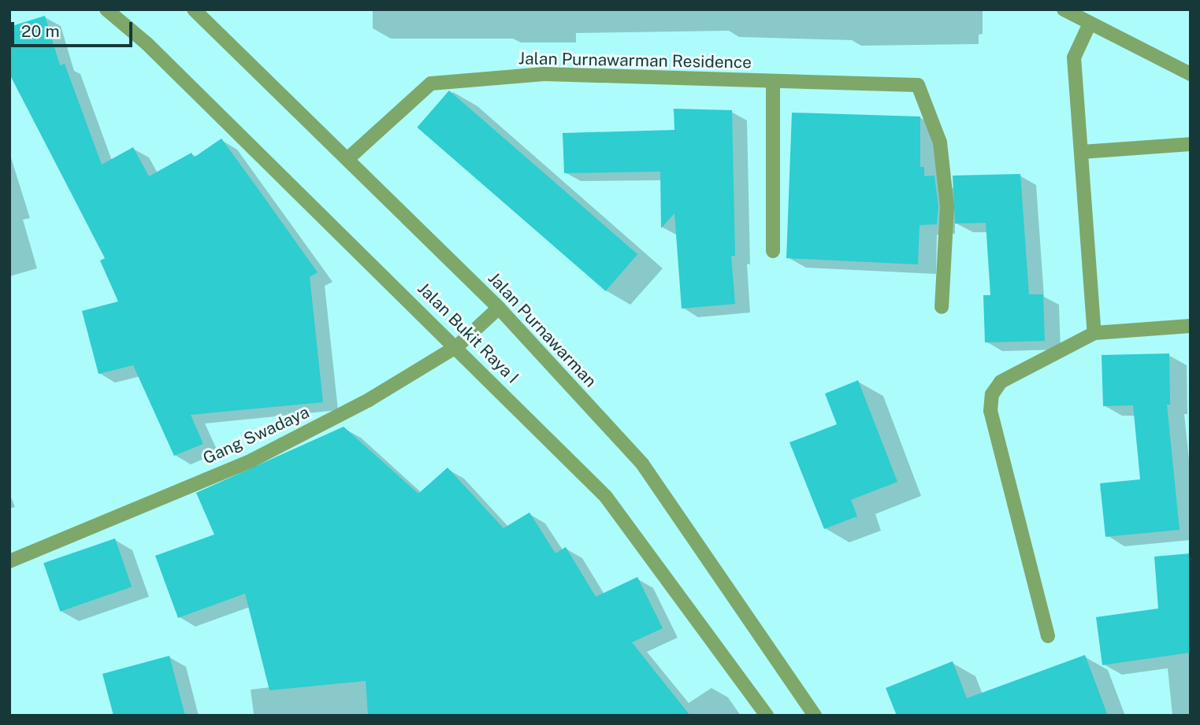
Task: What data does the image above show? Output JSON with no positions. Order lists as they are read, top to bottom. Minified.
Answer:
{"streets":{"street":["Jalan Purnawarman Residence","Jalan Purnawarman","Jalan Bukit Raya I","Gang Swadaya"]},"crossings":[["Jalan Purnawarman Residence","Jalan Purnawarman"],["Jalan Purnawarman","Gang Swadaya"],["Jalan Bukit Raya I","Gang Swadaya"]],"scale_bar":"20 m"}
